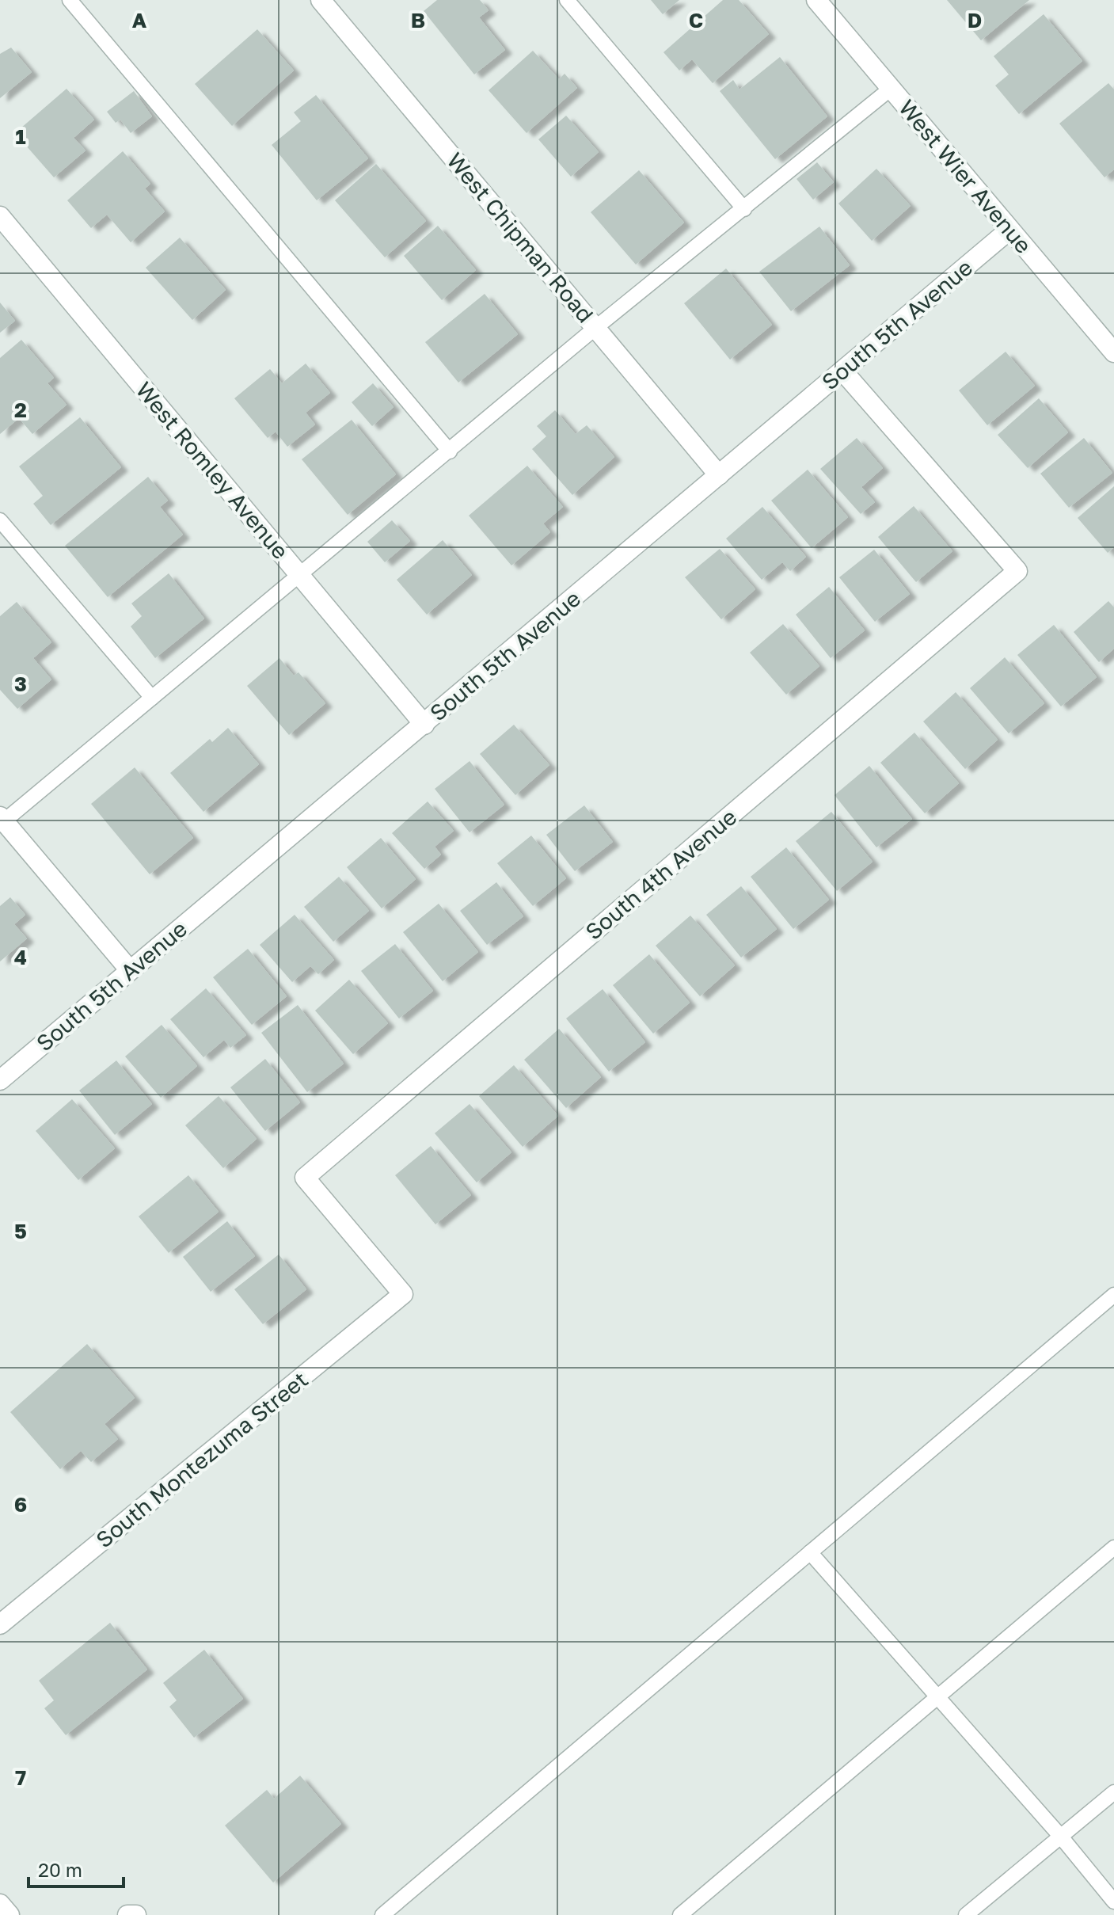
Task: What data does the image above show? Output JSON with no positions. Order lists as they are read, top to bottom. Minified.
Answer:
{"streets":{"street":["West Wier Avenue","West Chipman Road","South 5th Avenue","West Romley Avenue","South 4th Avenue","South Montezuma Street"]},"crossings":[["West Wier Avenue","South 5th Avenue"],["West Chipman Road","South 5th Avenue"],["South 5th Avenue","West Romley Avenue"],["South 5th Avenue","South 4th Avenue"],["South 4th Avenue","South Montezuma Street"]],"scale_bar":"20 m","grid":{"columns":["A","B","C","D"],"rows":["1","2","3","4","5","6","7"]}}
